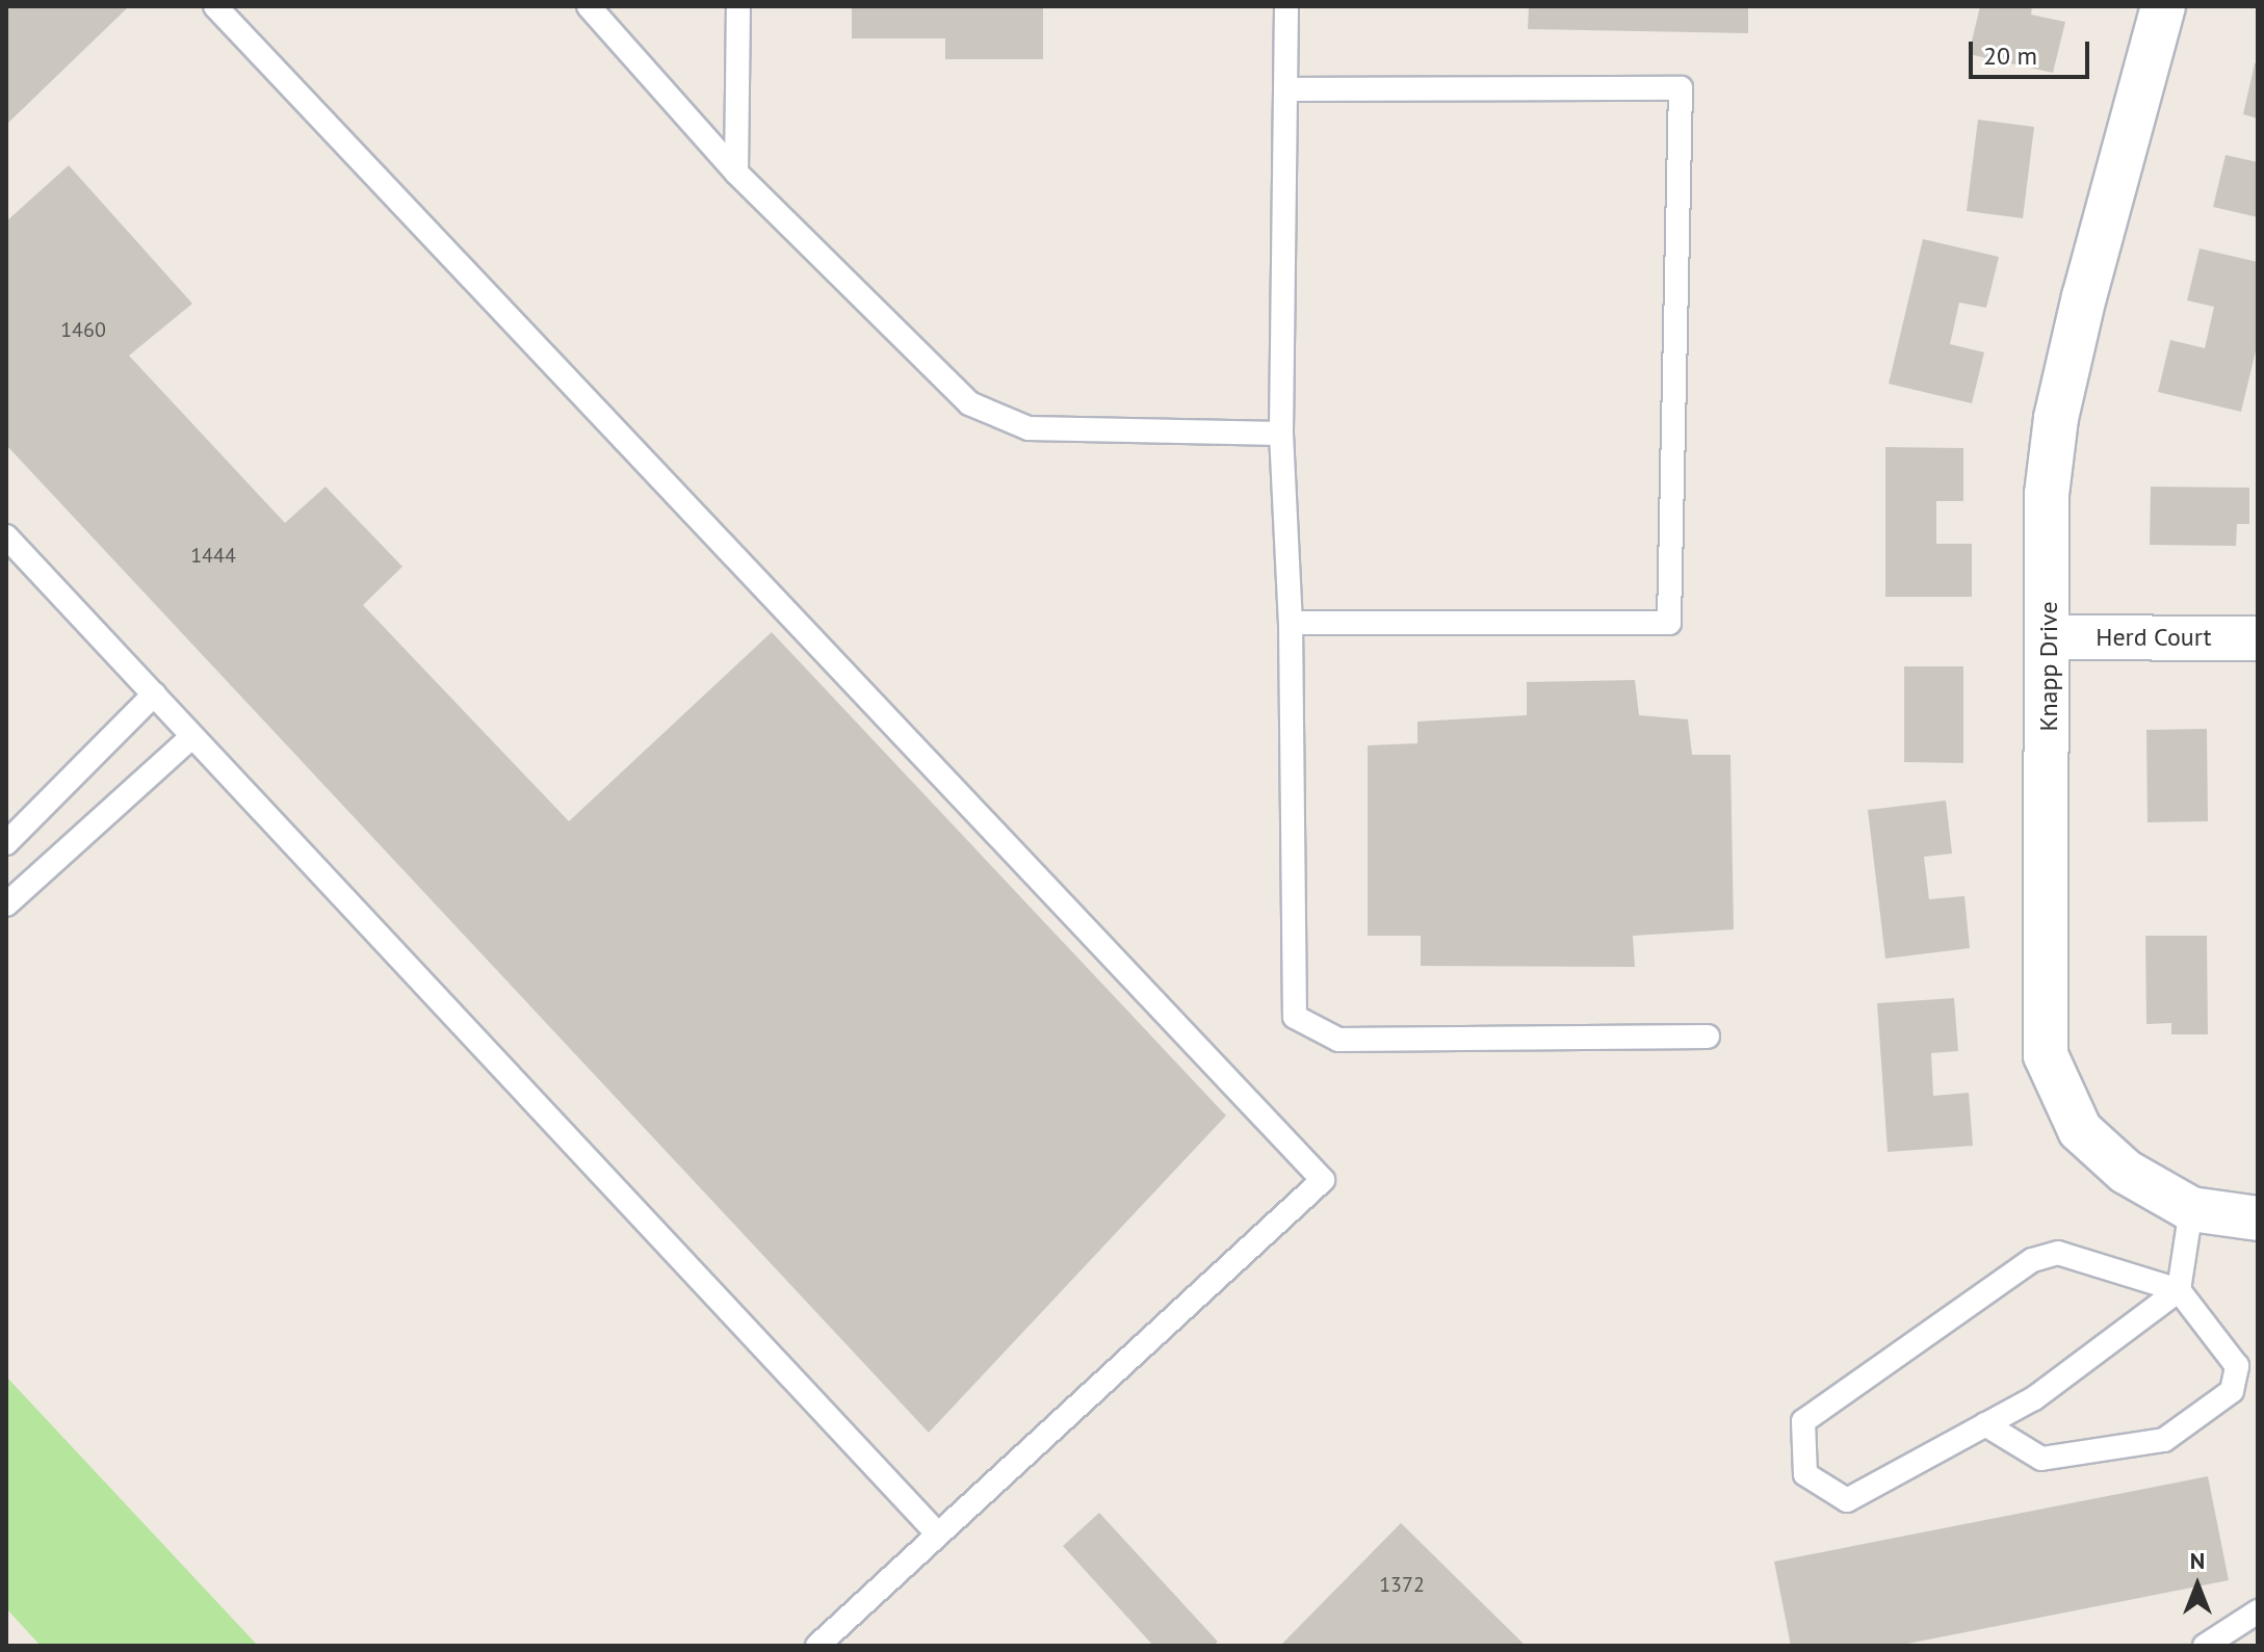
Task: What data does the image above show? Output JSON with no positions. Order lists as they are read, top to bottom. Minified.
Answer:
{"streets":{"street":["Herd Court","Knapp Drive"]},"crossings":[["Herd Court","Knapp Drive"]],"house_numbers":["1460","1444","1372"],"scale_bar":"20 m","north":"top"}
